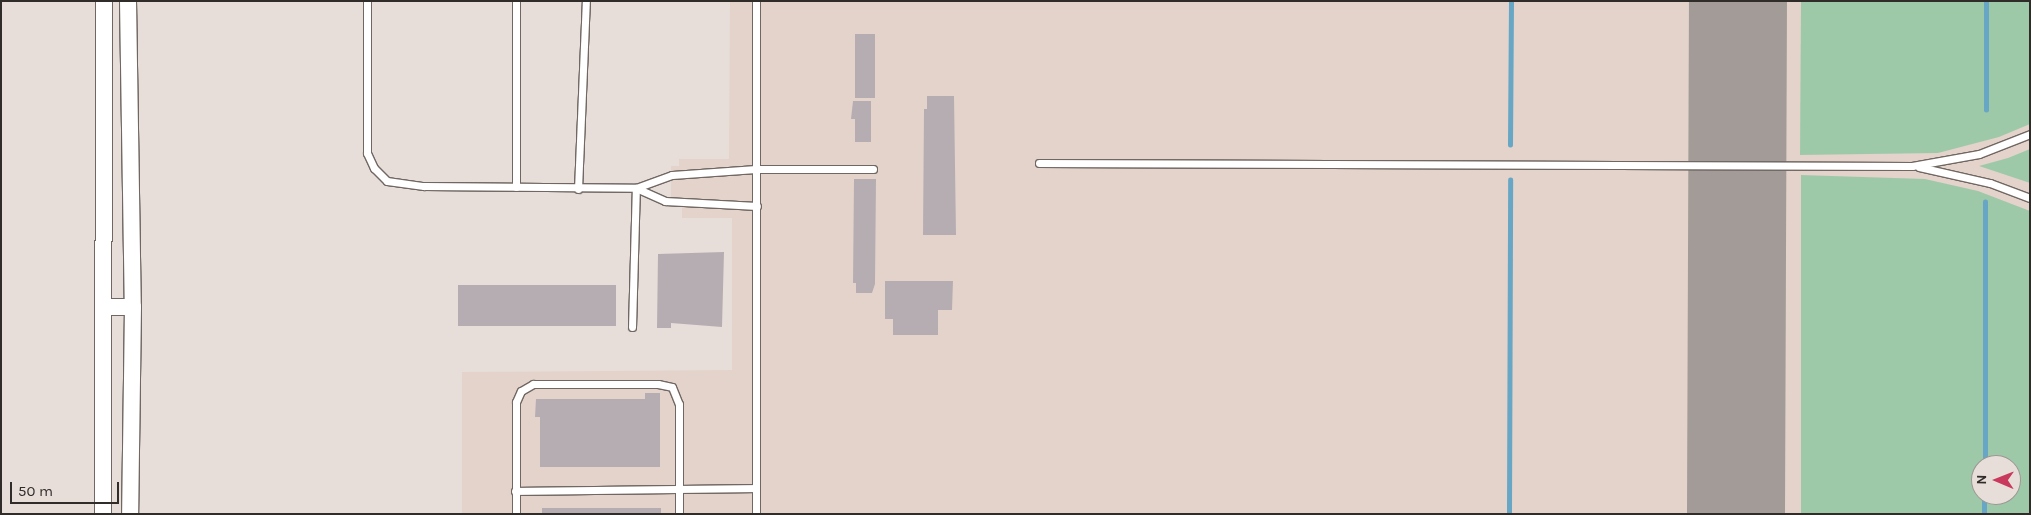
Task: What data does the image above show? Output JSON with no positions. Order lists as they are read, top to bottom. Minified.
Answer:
{"scale_bar":"50 m","north":"left"}
